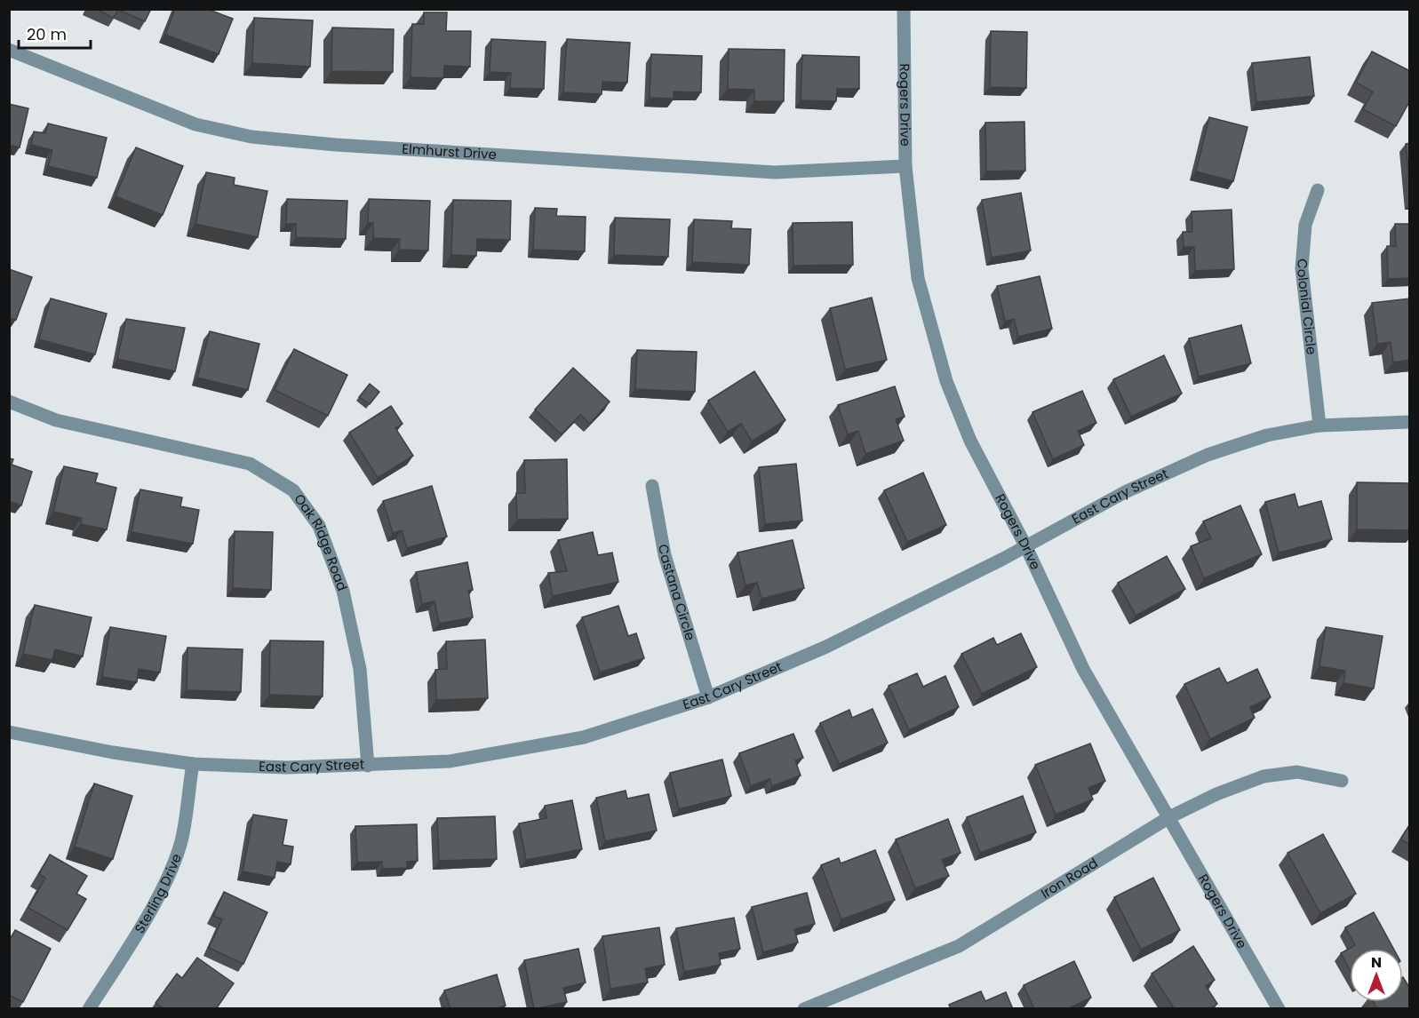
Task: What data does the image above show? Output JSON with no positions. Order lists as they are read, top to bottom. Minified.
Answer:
{"streets":{"street":["Rogers Drive","Elmhurst Drive","Colonial Circle","East Cary Street","Oak Ridge Road","Castana Circle","Iron Road","Sterling Drive"]},"crossings":[["Rogers Drive","Elmhurst Drive"],["Rogers Drive","East Cary Street"],["Rogers Drive","Iron Road"],["Colonial Circle","East Cary Street"],["East Cary Street","Oak Ridge Road"],["East Cary Street","Castana Circle"],["East Cary Street","Sterling Drive"]],"scale_bar":"20 m","north":"top"}
